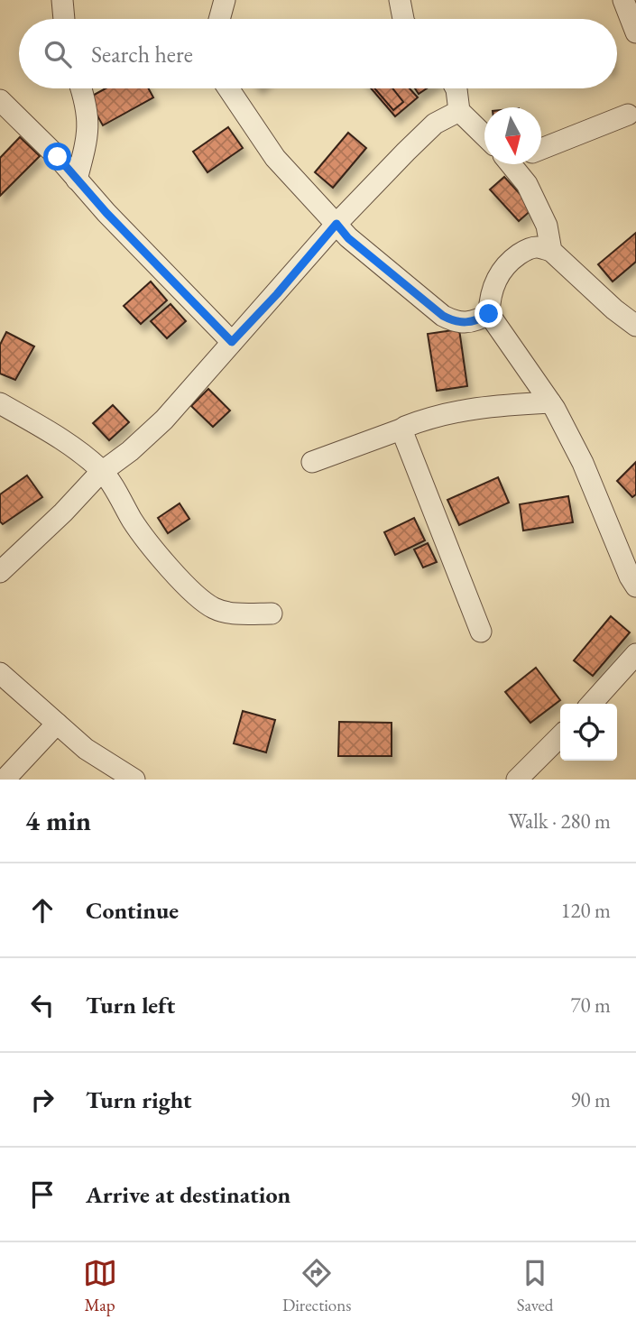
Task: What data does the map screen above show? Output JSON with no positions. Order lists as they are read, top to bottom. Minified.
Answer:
{"north":"bottom","page":{"search":"Search here","heading":["4 min","Walk · 280 m"],"list":[["Continue","120 m"],["Turn left","70 m"],["Turn right","90 m"],"Arrive at destination"],"nav":["Map","Directions","Saved"]}}
